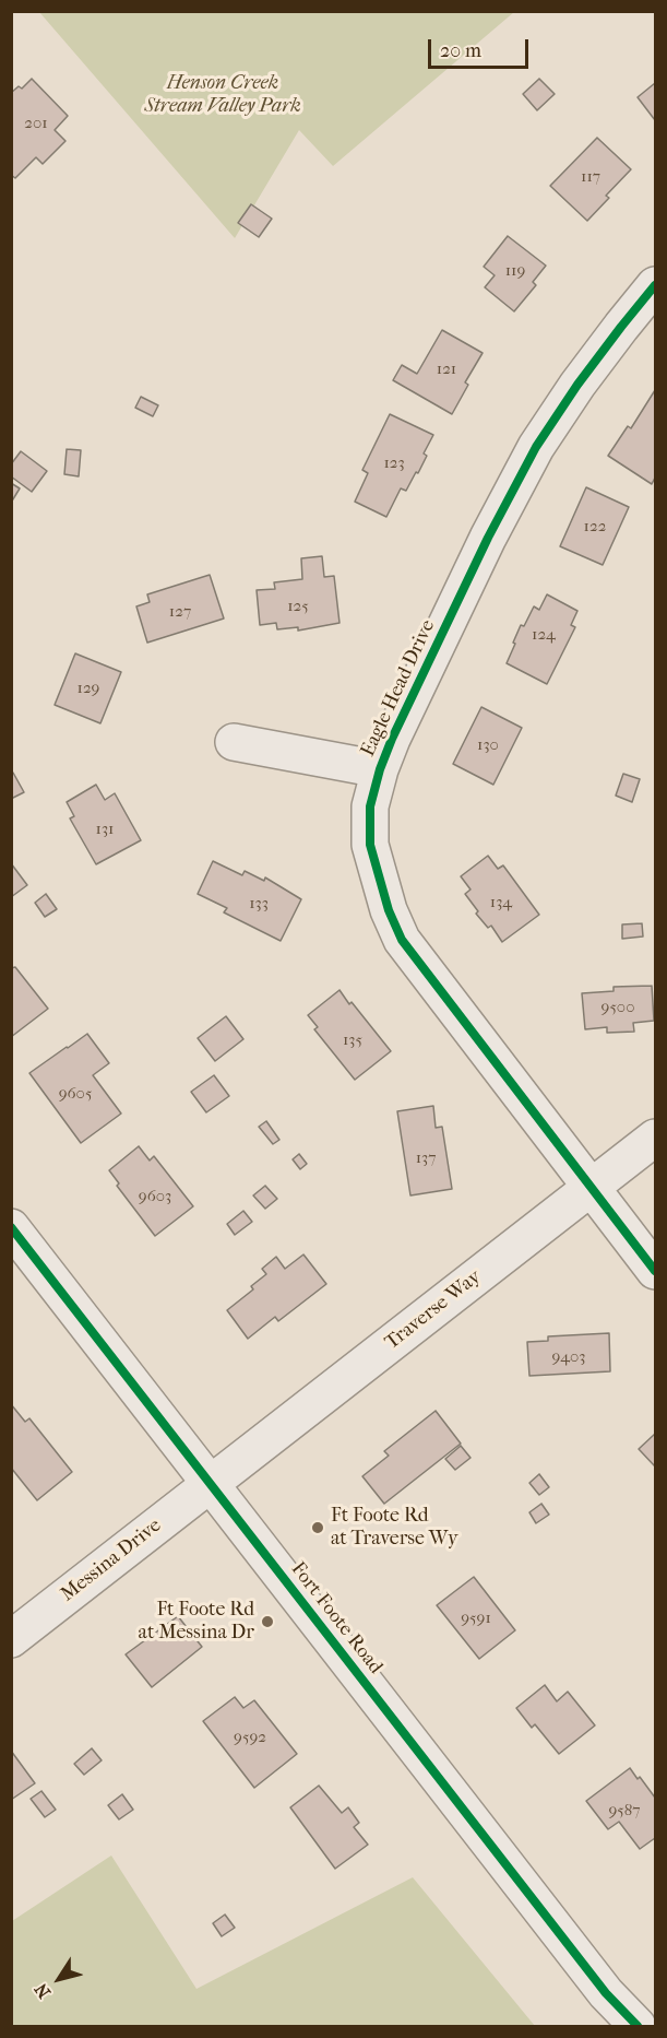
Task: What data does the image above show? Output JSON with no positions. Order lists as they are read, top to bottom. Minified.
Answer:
{"streets":{"street":["Eagle Head Drive","Traverse Way","Messina Drive","Fort Foote Road"]},"crossings":[["Eagle Head Drive","Traverse Way"],["Traverse Way","Messina Drive"],["Traverse Way","Fort Foote Road"],["Messina Drive","Fort Foote Road"]],"parks":["Henson Creek Stream Valley Park"],"places":["Ft Foote Rd at Traverse Wy","Ft Foote Rd at Messina Dr"],"house_numbers":["201","117","119","121","123","122","125","127","124","129","130","131","134","133","9500","135","9605","137","9603","9403","9591","9592","9587"],"scale_bar":"20 m","north":"bottom left"}
